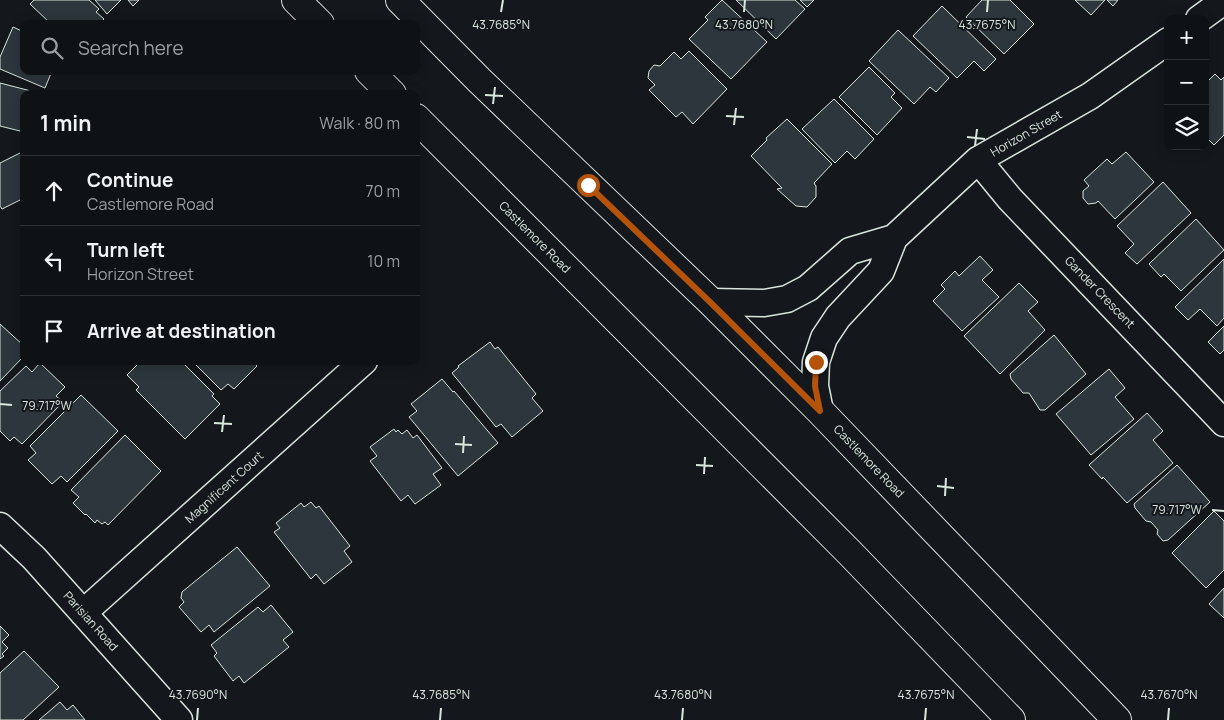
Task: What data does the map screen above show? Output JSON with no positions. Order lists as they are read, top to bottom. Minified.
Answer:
{"streets":{"main road":["Castlemore Road"],"street":["Horizon Street","Gander Crescent","Magnificent Court","Parisian Road"]},"crossings":[["Horizon Street","Castlemore Road"],["Horizon Street","Gander Crescent"],["Magnificent Court","Parisian Road"]],"page":{"map_buttons":["+","−"],"search":"Search here","heading":["1 min","Walk · 80 m"],"list":[["Continue","Castlemore Road","70 m"],["Turn left","Horizon Street","10 m"],"Arrive at destination"]},"coordinates":["43.7685°N","43.7680°N","43.7675°N","79.717°W","43.7690°N","43.7670°N"]}
